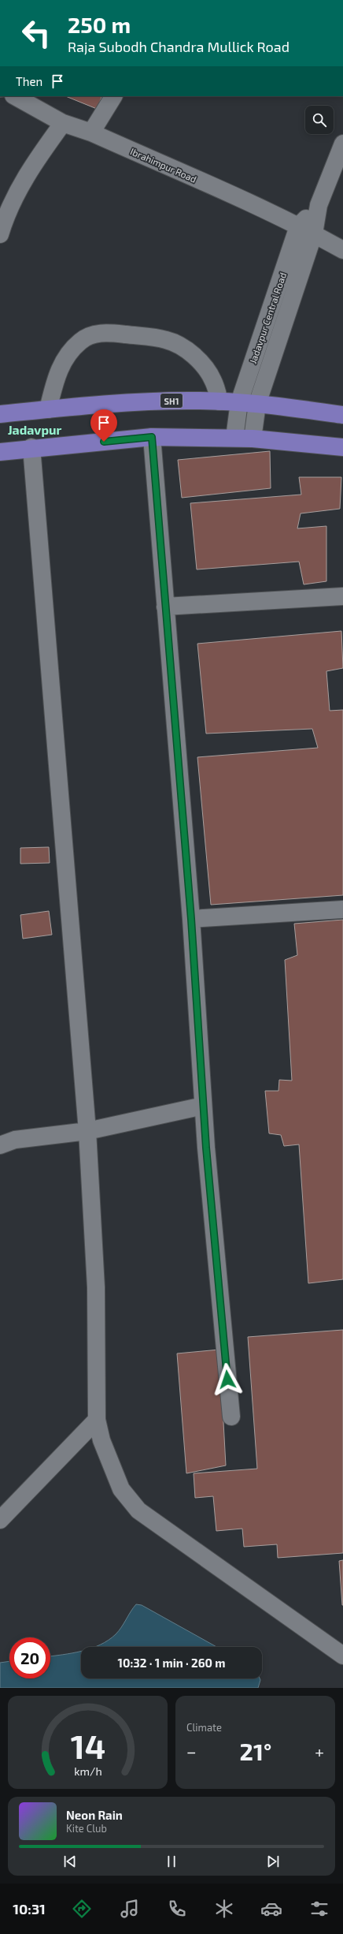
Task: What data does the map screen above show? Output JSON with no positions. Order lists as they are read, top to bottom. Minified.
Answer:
{"streets":{"main road":["SH1"],"street":["Ibrahimpur Road","Jadavpur Central Road"]},"crossings":[["Ibrahimpur Road","Jadavpur Central Road"],["Jadavpur Central Road","SH1"]],"districts":["Jadavpur"],"page":{"turn":["250 m","Raja Subodh Chandra Mullick Road"],"then":"Then","limit":"20","trip":"10:32 · 1 min · 260 m","tile":"Climate","heat":["−","21°","+"],"song":["Neon Rain","Kite Club"],"tabs":"10:31","gauge":["14","km/h"]}}
